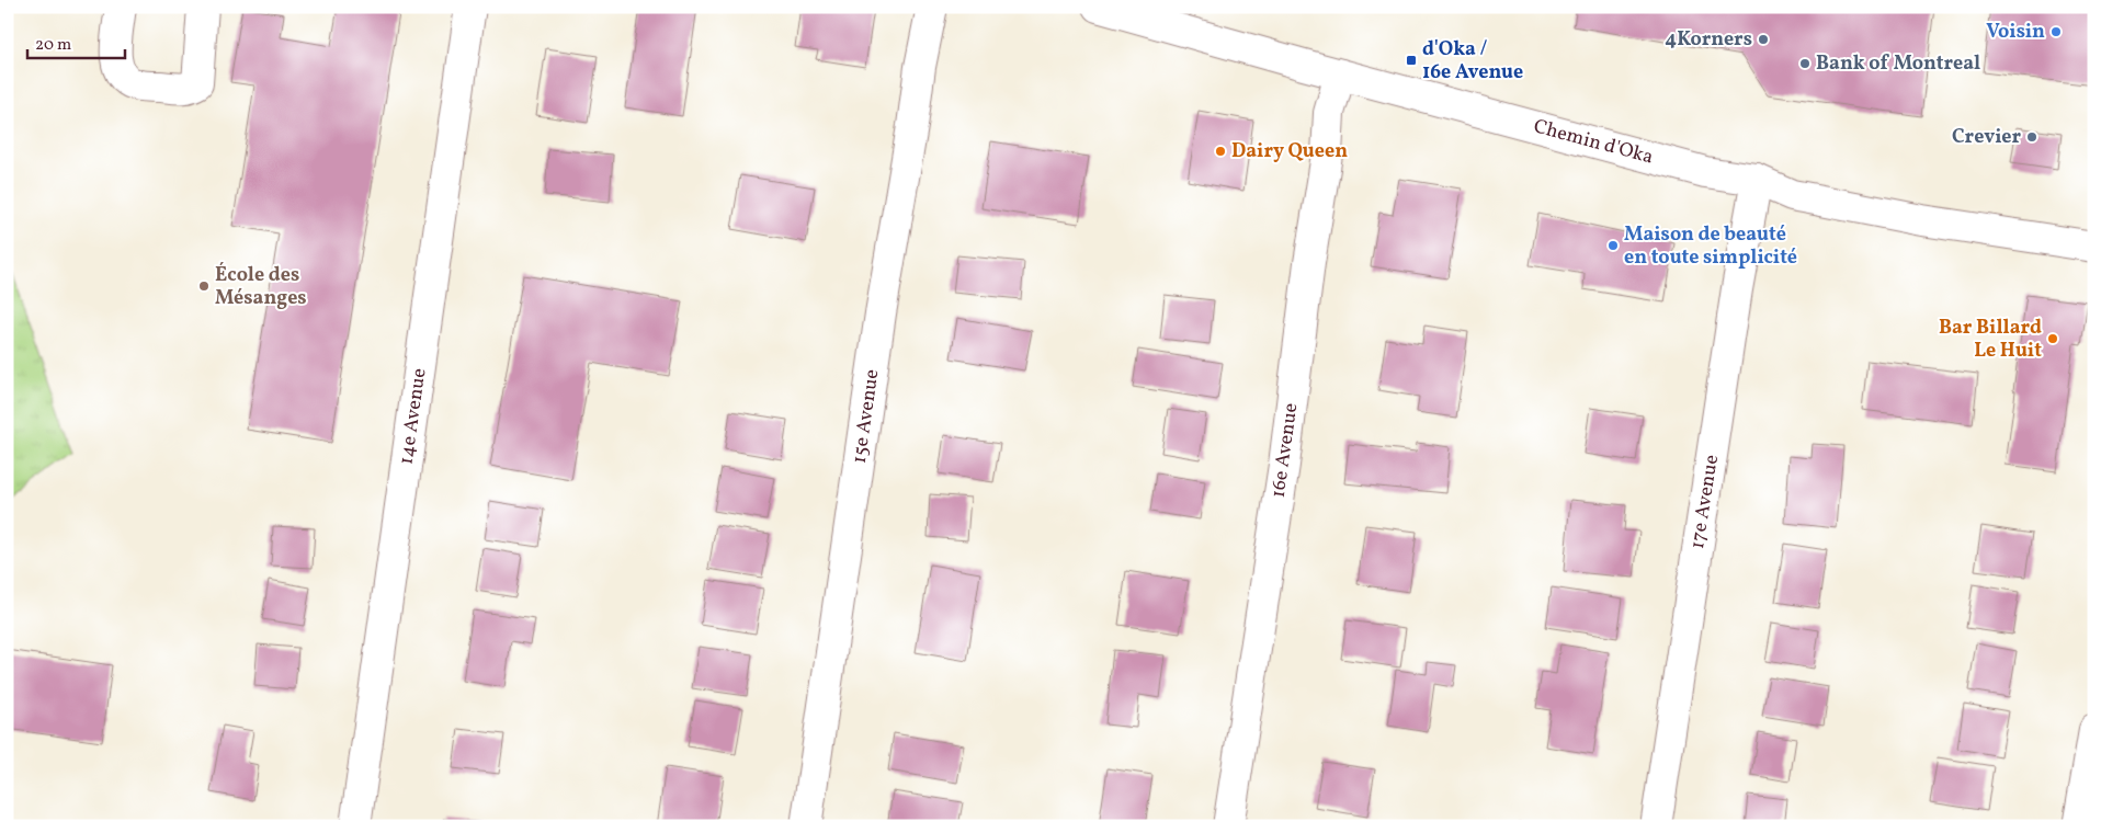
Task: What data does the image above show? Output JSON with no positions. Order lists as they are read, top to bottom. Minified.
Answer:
{"streets":{"street":["Chemin d'Oka","14e Avenue","15e Avenue","16e Avenue","17e Avenue"]},"crossings":[["Chemin d'Oka","16e Avenue"],["Chemin d'Oka","17e Avenue"]],"places":{"other":["Voisin","4Korners","Bank of Montreal","Crevier","Dairy Queen","Maison de beauté en toute simplicité","École des Mésanges","Bar Billard Le Huit"],"transit":["d'Oka / 16e Avenue"]},"scale_bar":"20 m"}
